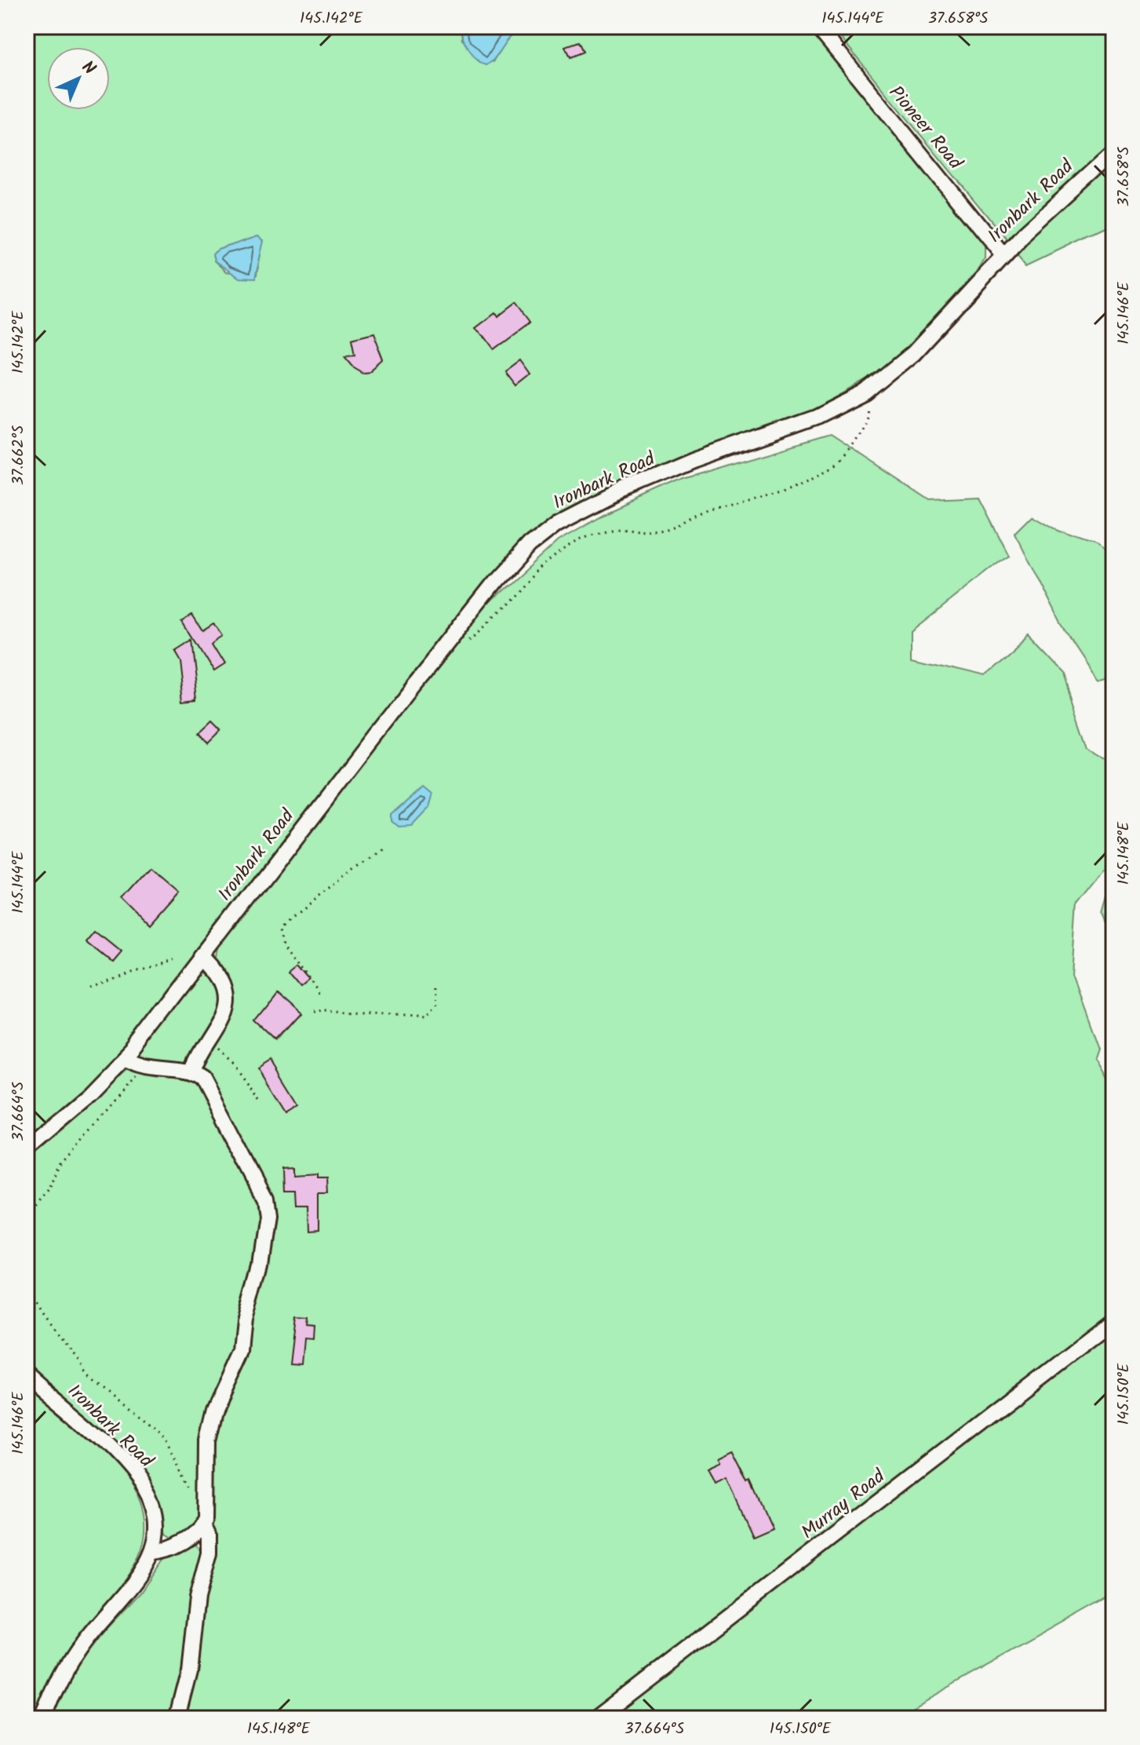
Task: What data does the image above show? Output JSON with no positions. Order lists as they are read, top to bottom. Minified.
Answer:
{"streets":{"street":["Pioneer Road","Ironbark Road","Murray Road"]},"crossings":[["Pioneer Road","Ironbark Road"]],"north":"top right","coordinates":["145.142°E","145.144°E","37.658°S","145.146°E","37.662°S","145.148°E","37.664°S","145.150°E"]}
